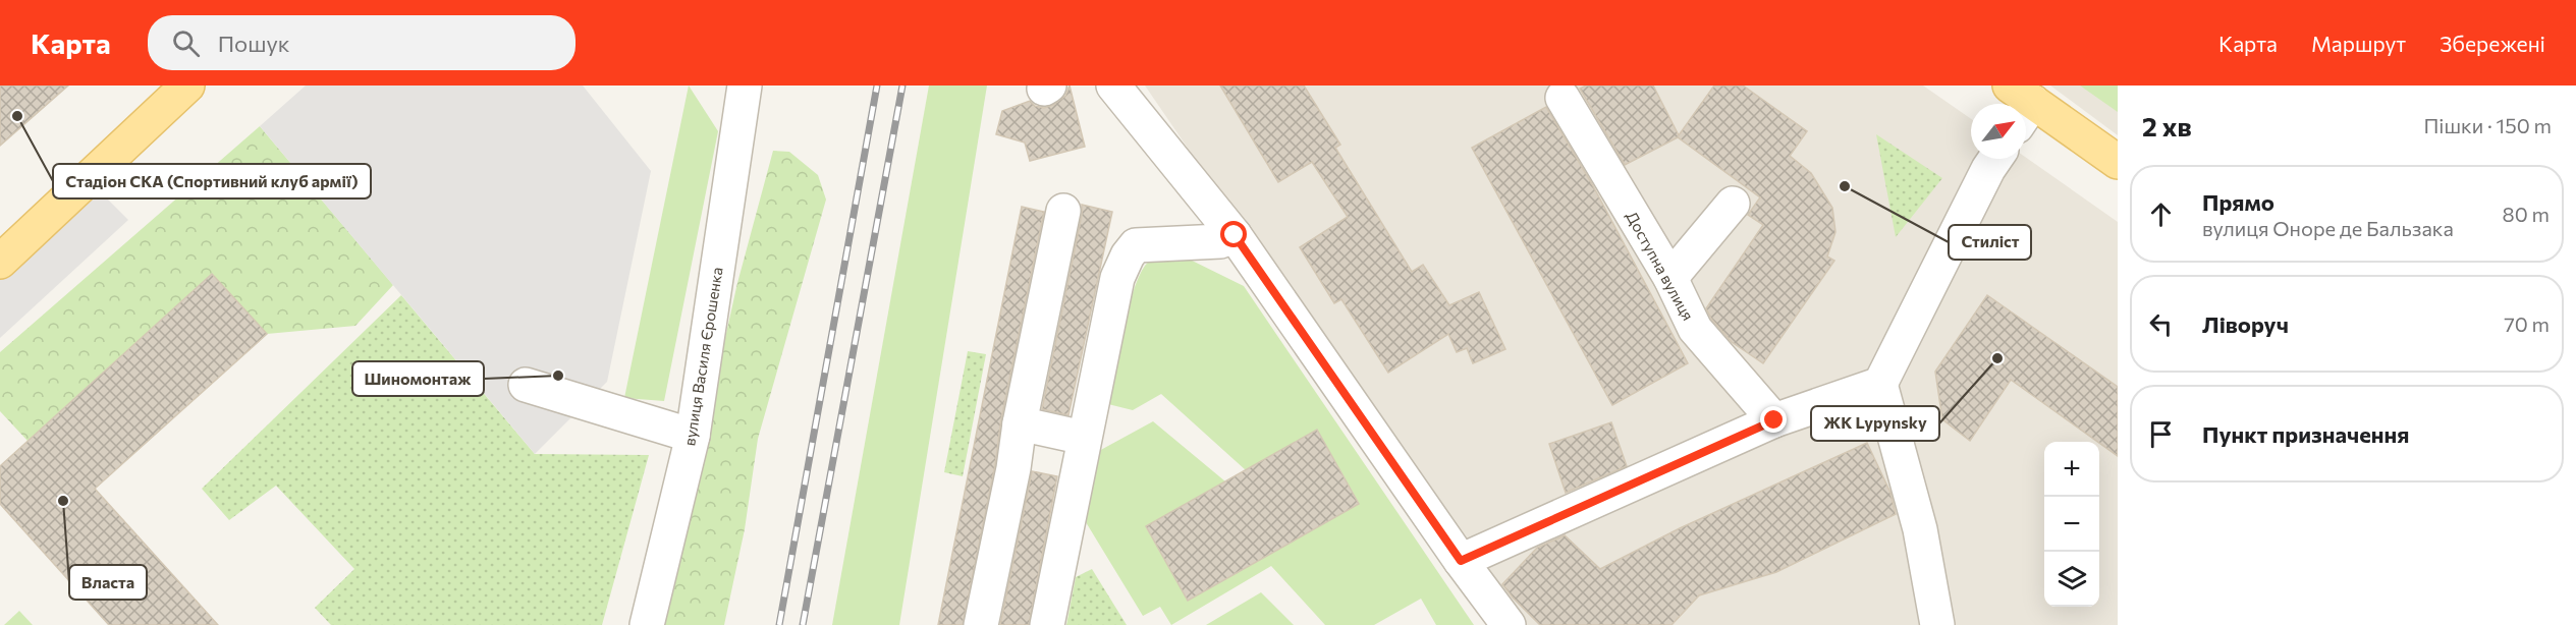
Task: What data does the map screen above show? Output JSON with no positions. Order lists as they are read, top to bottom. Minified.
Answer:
{"streets":{"street":["Доступна вулиця","вулиця Василя Єрошенка"]},"places":["Стадіон СКА (Спортивний клуб армії)","Стиліст","ЖК Lypynsky","Шиномонтаж","Власта"],"north":"top right","page":{"header":"Карта","search":"Пошук","nav":["Карта","Маршрут","Збережені"],"heading":["2 хв","Пішки · 150 m"],"list":[["Прямо","вулиця Оноре де Бальзака","80 m"],["Ліворуч","70 m"],"Пункт призначення"],"map_buttons":["+","−"]}}
